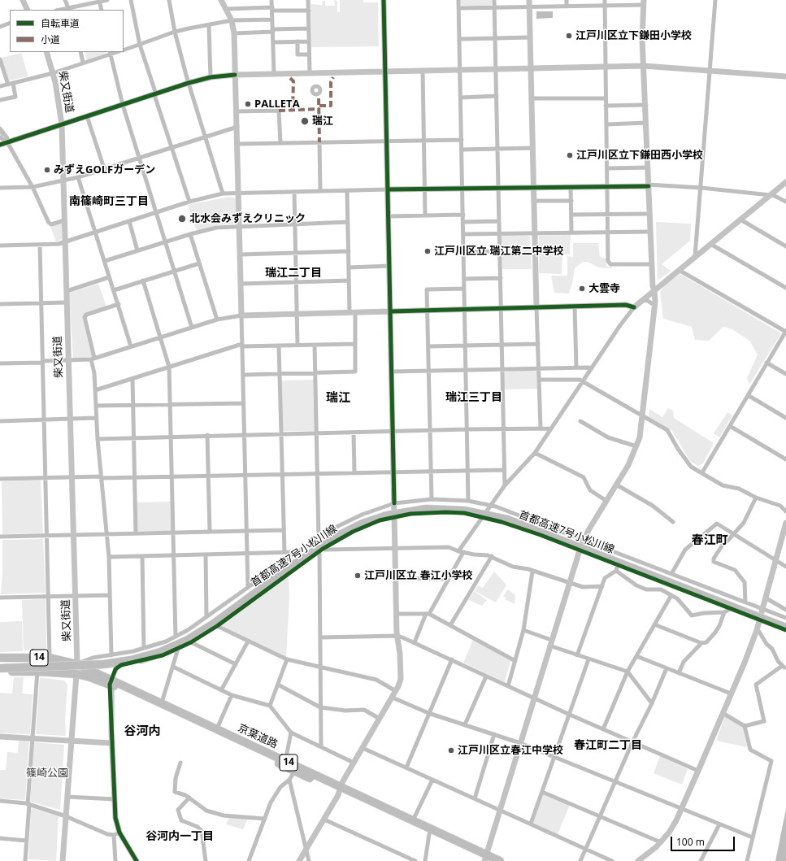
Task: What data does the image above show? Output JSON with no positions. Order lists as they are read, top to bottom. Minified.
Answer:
{"streets":{"highway":["首都高速7号小松川線","14","京葉道路"],"street":["柴又街道"]},"crossings":[["柴又街道","京葉道路"]],"districts":["南篠崎町三丁目","瑞江二丁目","瑞江三丁目","瑞江","春江町","谷河内","春江町二丁目","谷河内一丁目"],"parks":["篠崎公園"],"places":["江戸川区立下鎌田小学校","PALLETA","瑞江","江戸川区立下鎌田西小学校","みずえGOLFガーデン","北水会みずえクリニック","江戸川区立 瑞江第二中学校","大雲寺","江戸川区立 春江小学校","江戸川区立春江中学校"],"legend":["自転車道","小道"],"scale_bar":"100 m"}
